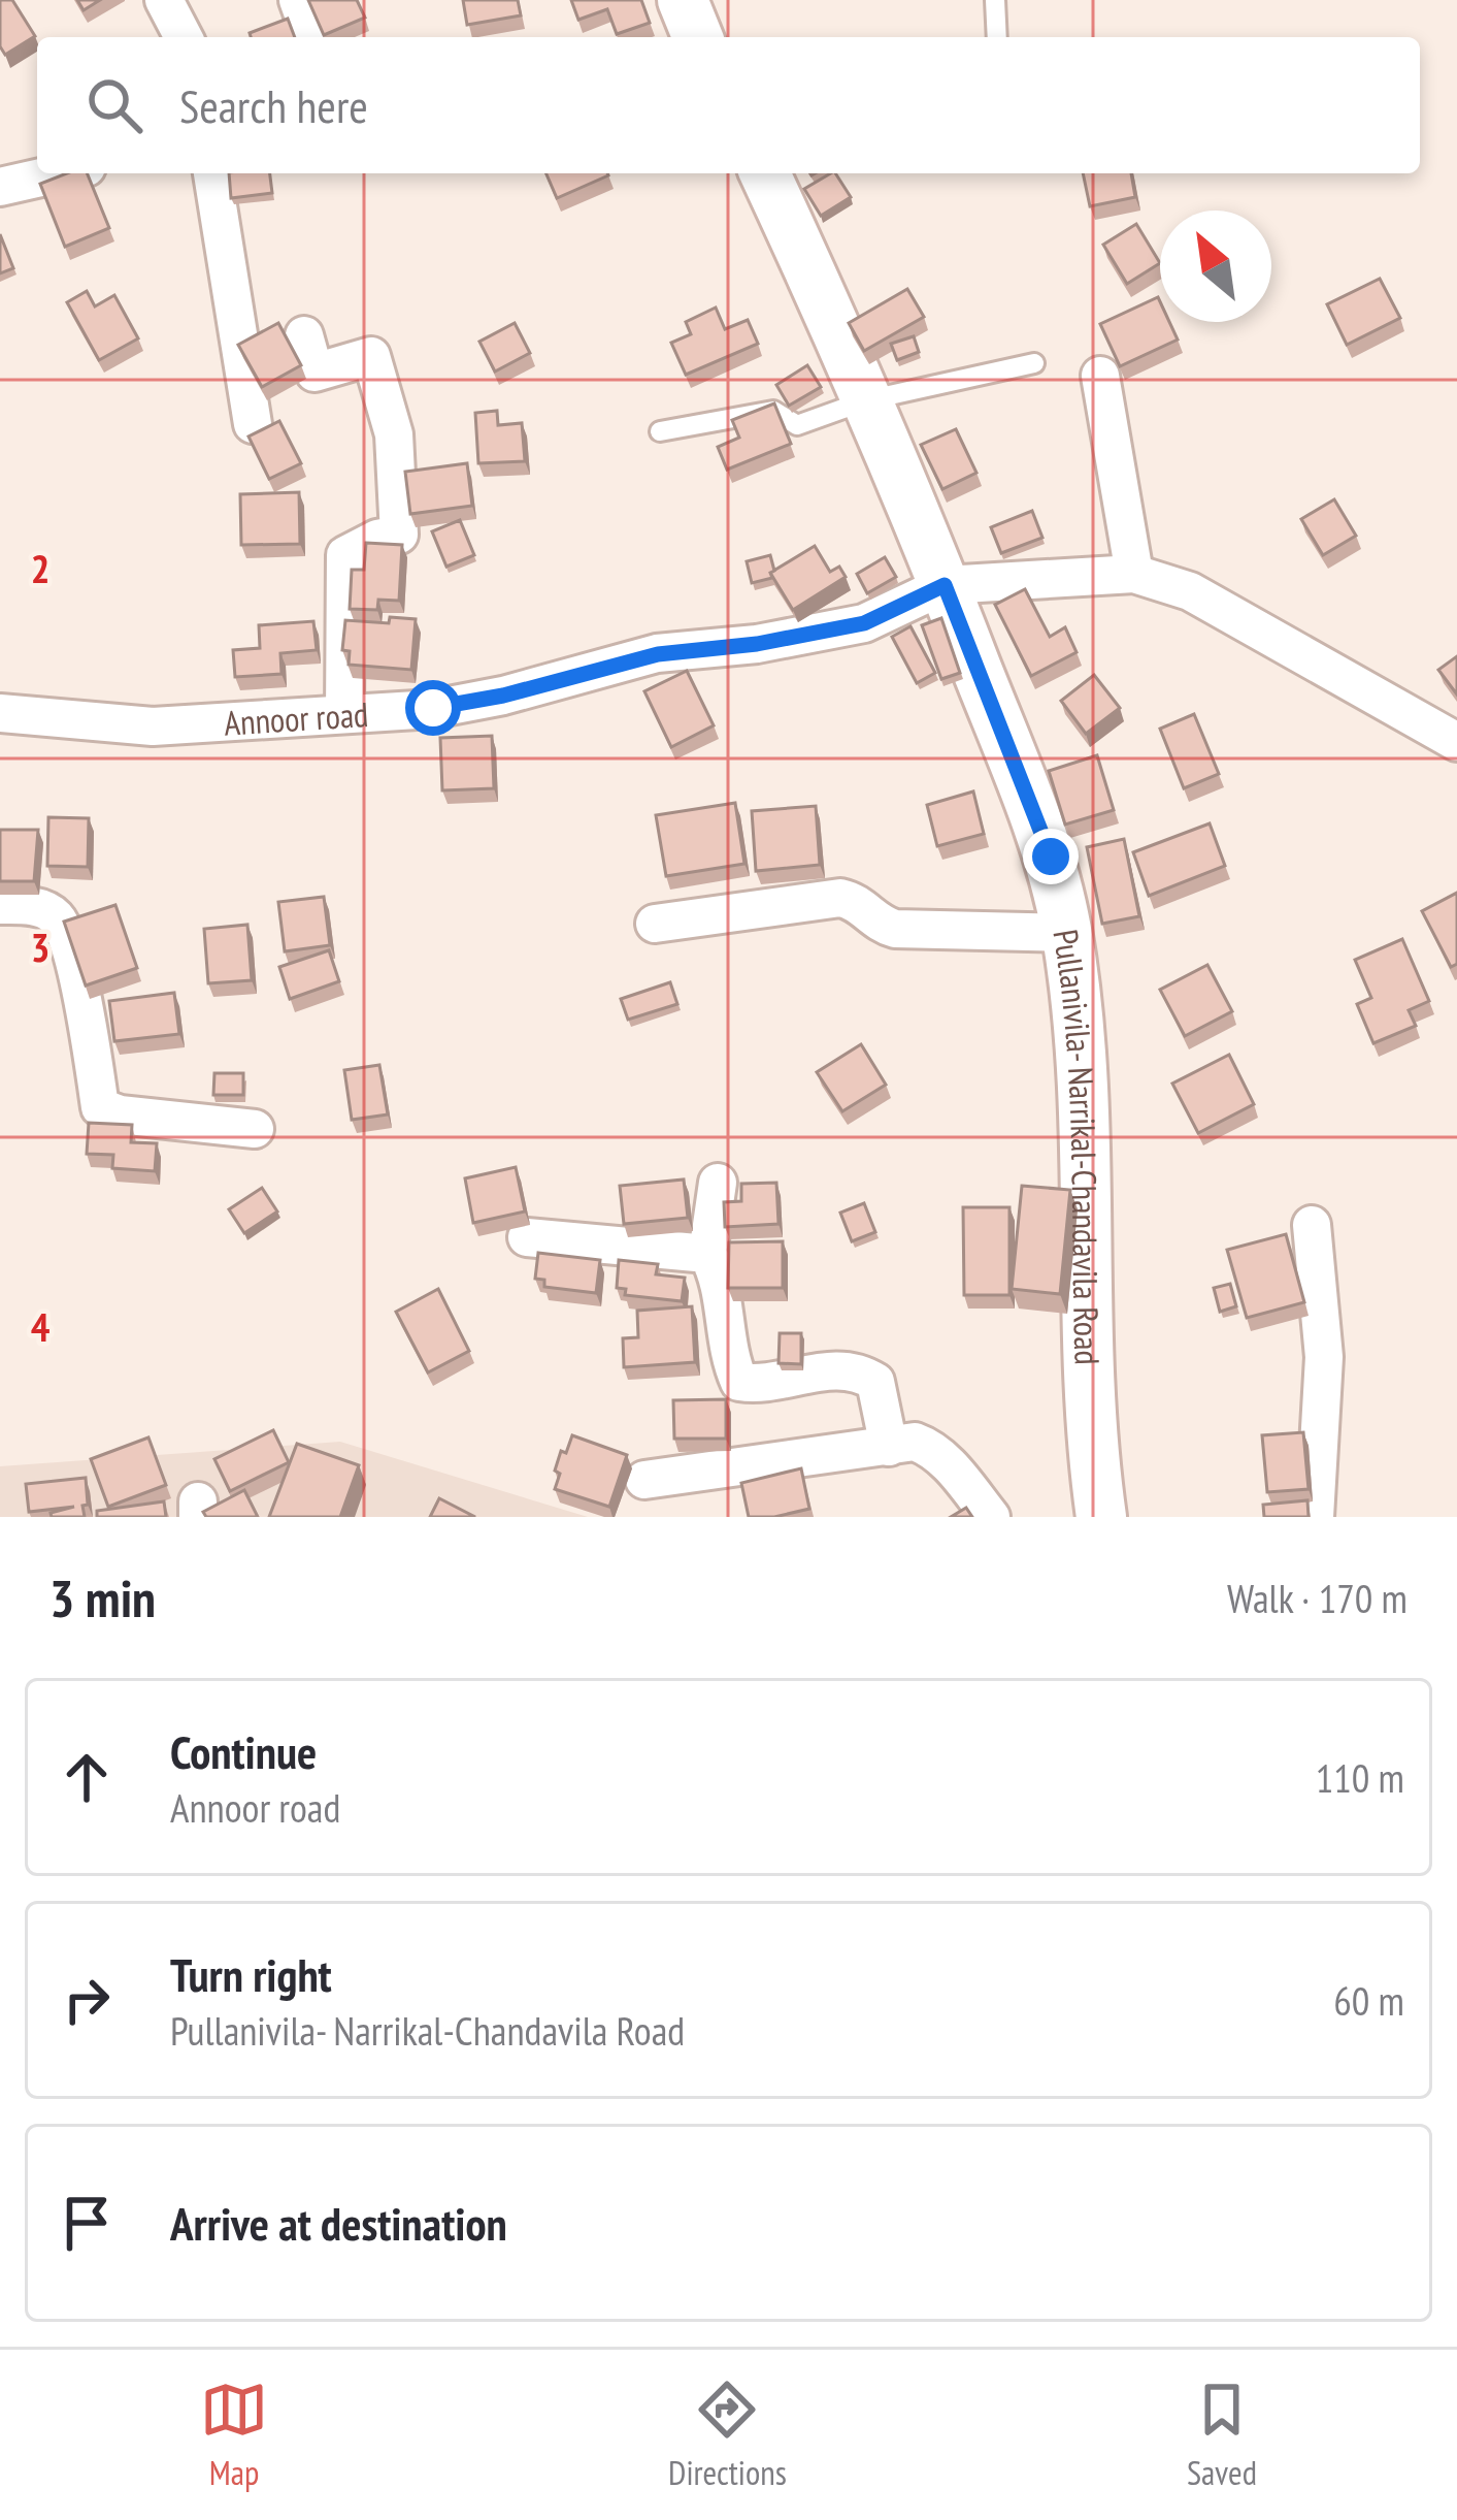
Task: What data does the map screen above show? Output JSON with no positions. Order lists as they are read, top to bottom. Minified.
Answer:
{"streets":{"street":["Annoor road","Pullanivila- Narrikal-Chandavila Road"]},"crossings":[["Annoor road","Pullanivila- Narrikal-Chandavila Road"]],"north":"top left","page":{"search":"Search here","heading":["3 min","Walk · 170 m"],"list":[["Continue","Annoor road","110 m"],["Turn right","Pullanivila- Narrikal-Chandavila Road","60 m"],"Arrive at destination"],"nav":["Map","Directions","Saved"]},"grid":{"rows":["2","3","4"]}}
